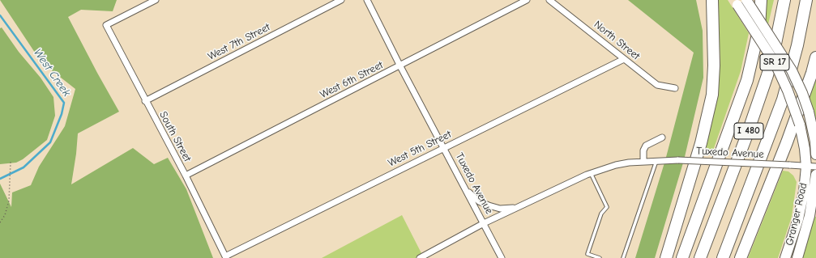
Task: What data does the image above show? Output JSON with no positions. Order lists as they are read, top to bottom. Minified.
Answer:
{"streets":{"highway":["I 480"],"main road":["SR 17","Granger Road"],"street":["North Street","West 7th Street","West 6th Street","South Street","West 5th Street","Tuxedo Avenue"]},"crossings":[["North Street","West 5th Street"],["West 7th Street","South Street"],["West 6th Street","South Street"],["West 6th Street","Tuxedo Avenue"],["South Street","West 5th Street"],["West 5th Street","Tuxedo Avenue"],["Tuxedo Avenue","Granger Road"]],"water":["West Creek"]}
